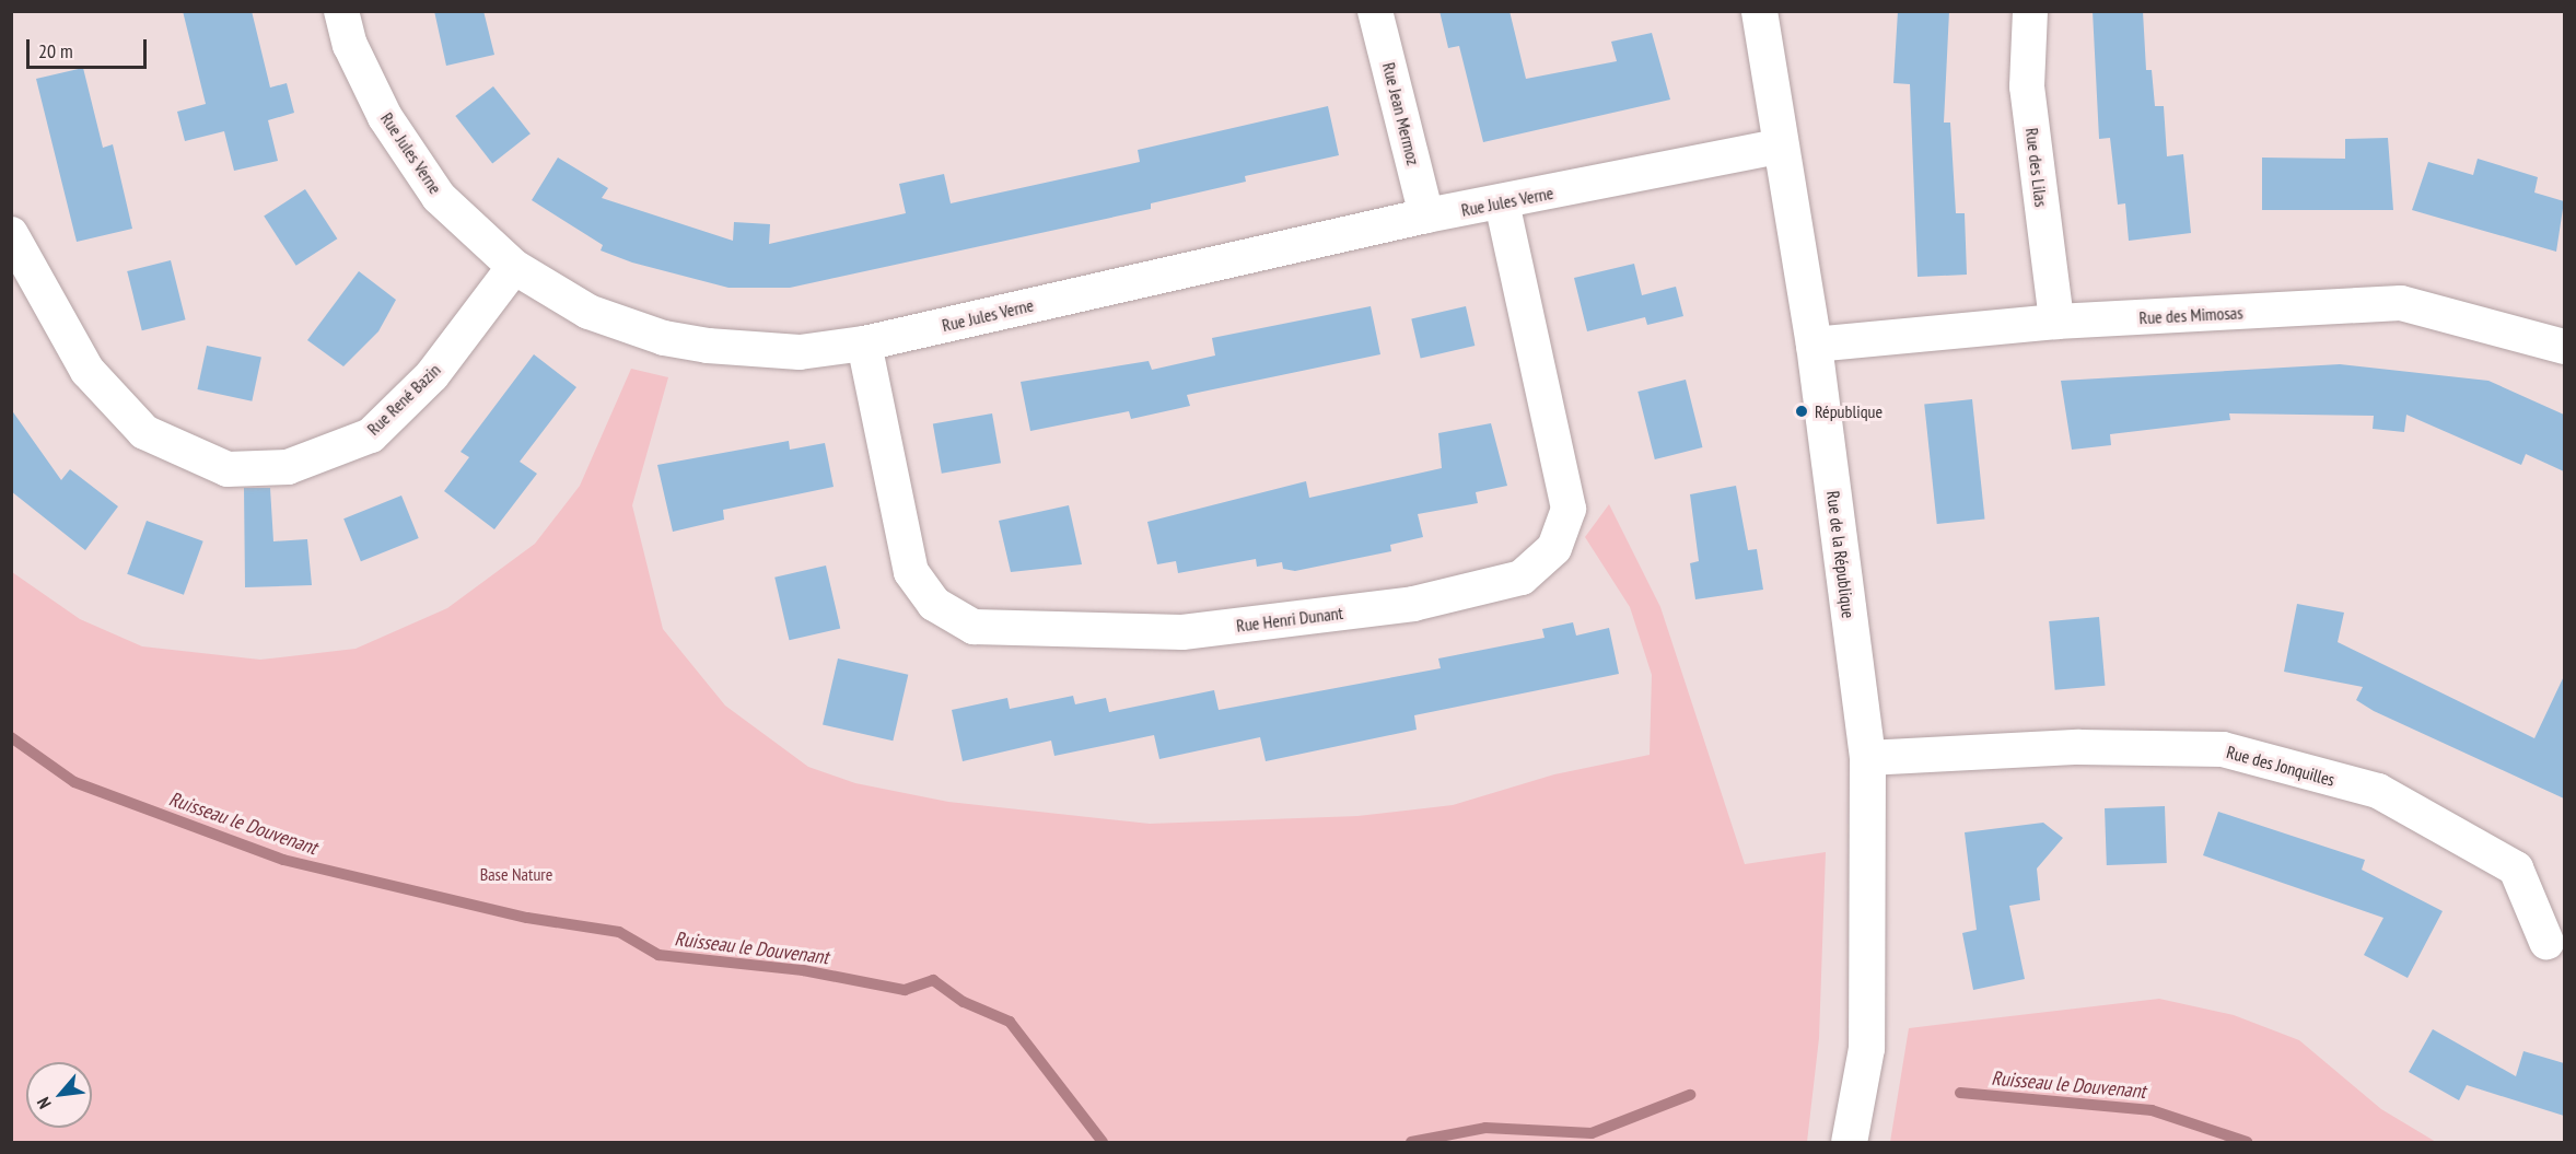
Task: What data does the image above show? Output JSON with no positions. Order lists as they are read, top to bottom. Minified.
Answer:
{"streets":{"main road":["Rue de la République"],"street":["Rue Jean Mermoz","Rue Jules Verne","Rue des Lilas","Rue des Mimosas","Rue René Bazin","Rue Henri Dunant","Rue des Jonquilles"]},"crossings":[["Rue Jean Mermoz","Rue Jules Verne"],["Rue Jules Verne","Rue René Bazin"],["Rue Jules Verne","Rue de la République"],["Rue Jules Verne","Rue Henri Dunant"],["Rue des Lilas","Rue des Mimosas"],["Rue des Mimosas","Rue de la République"],["Rue de la République","Rue des Jonquilles"]],"water":["Ruisseau le Douvenant"],"parks":["Base Nature"],"places":["République"],"scale_bar":"20 m","north":"bottom left"}
